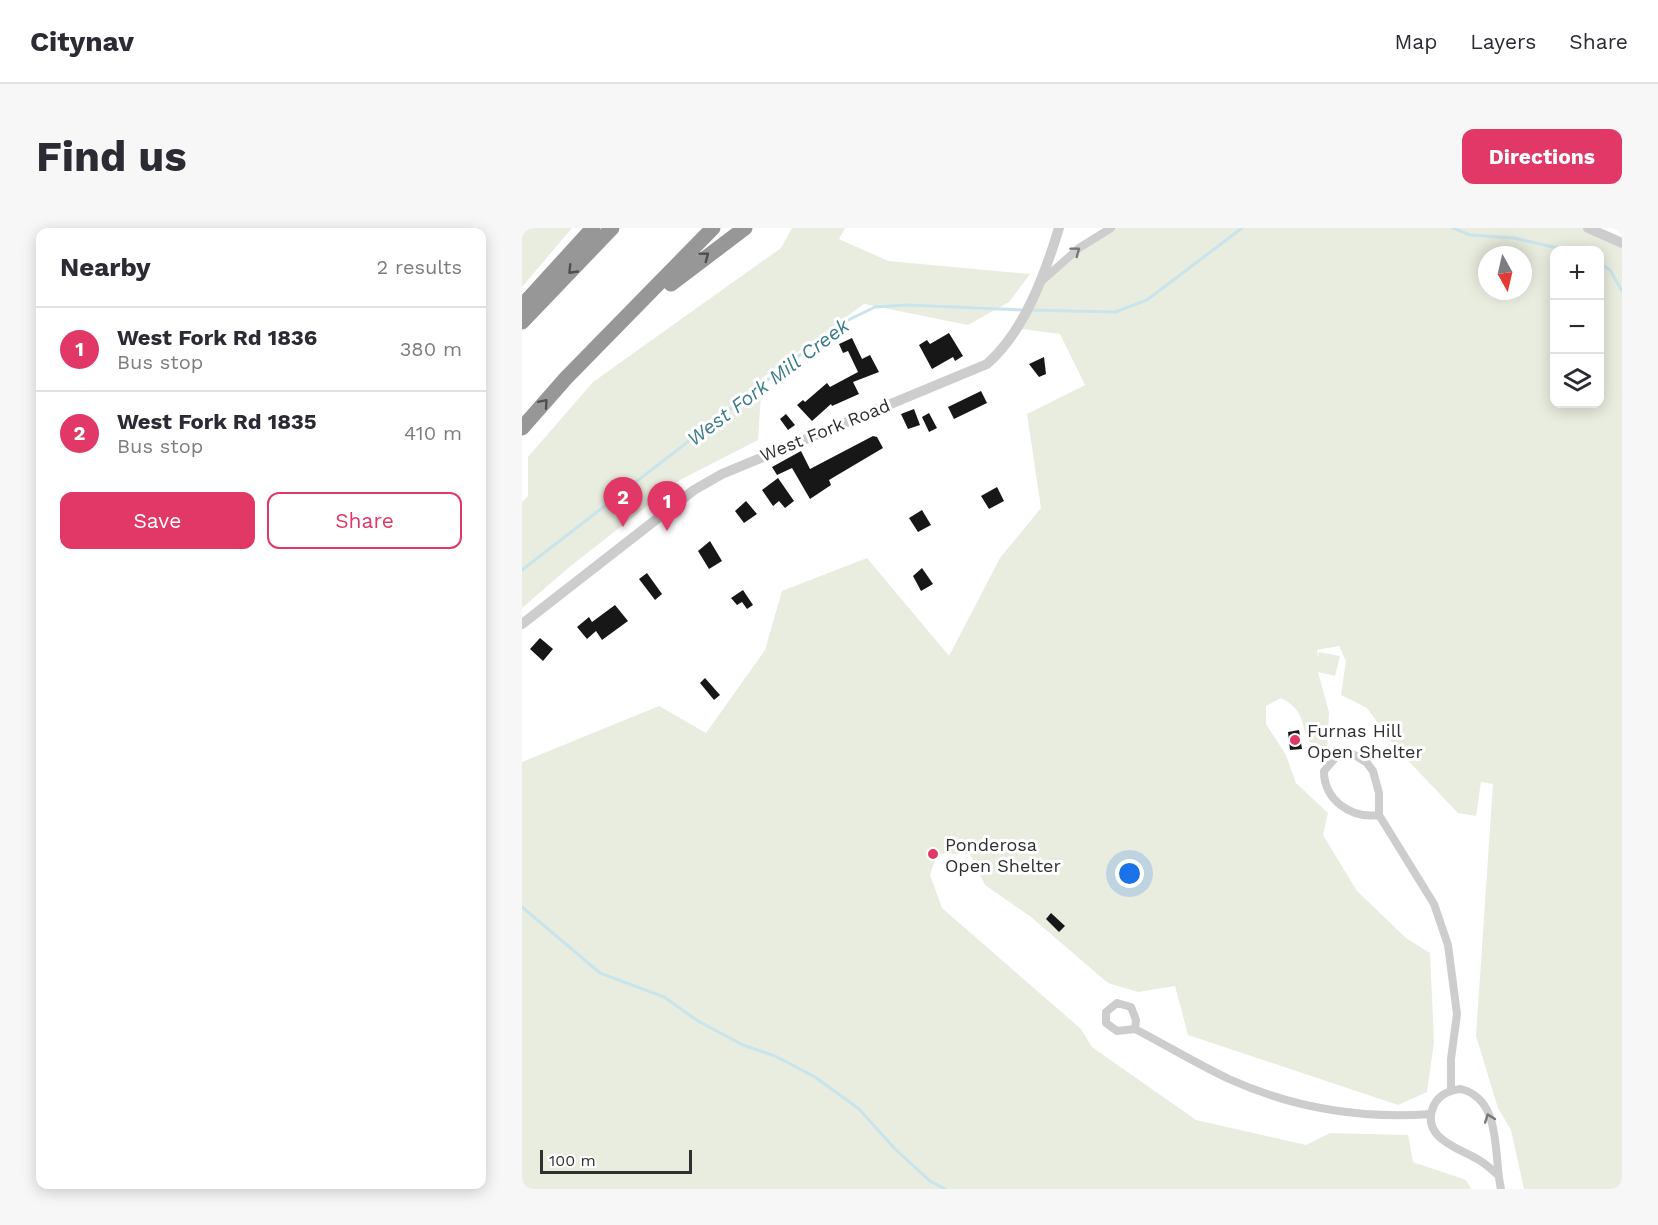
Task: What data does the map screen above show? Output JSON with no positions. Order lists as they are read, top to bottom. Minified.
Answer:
{"streets":{"street":["West Fork Road"]},"water":["West Fork Mill Creek"],"places":["Furnas Hill Open Shelter","Ponderosa Open Shelter"],"scale_bar":"100 m","north":"bottom","page":{"header":"Citynav","nav":["Map","Layers","Share"],"buttons":["Directions",["Save","Share"]],"title":"Find us","heading":["Nearby","2 results"],"map_buttons":["+","−"],"list":[{"mark":"1","name":"West Fork Rd 1836","note":"Bus stop","value":"380 m"},{"mark":"2","name":"West Fork Rd 1835","note":"Bus stop","value":"410 m"}],"pins":["2","1"],"scale":"100 m"}}
